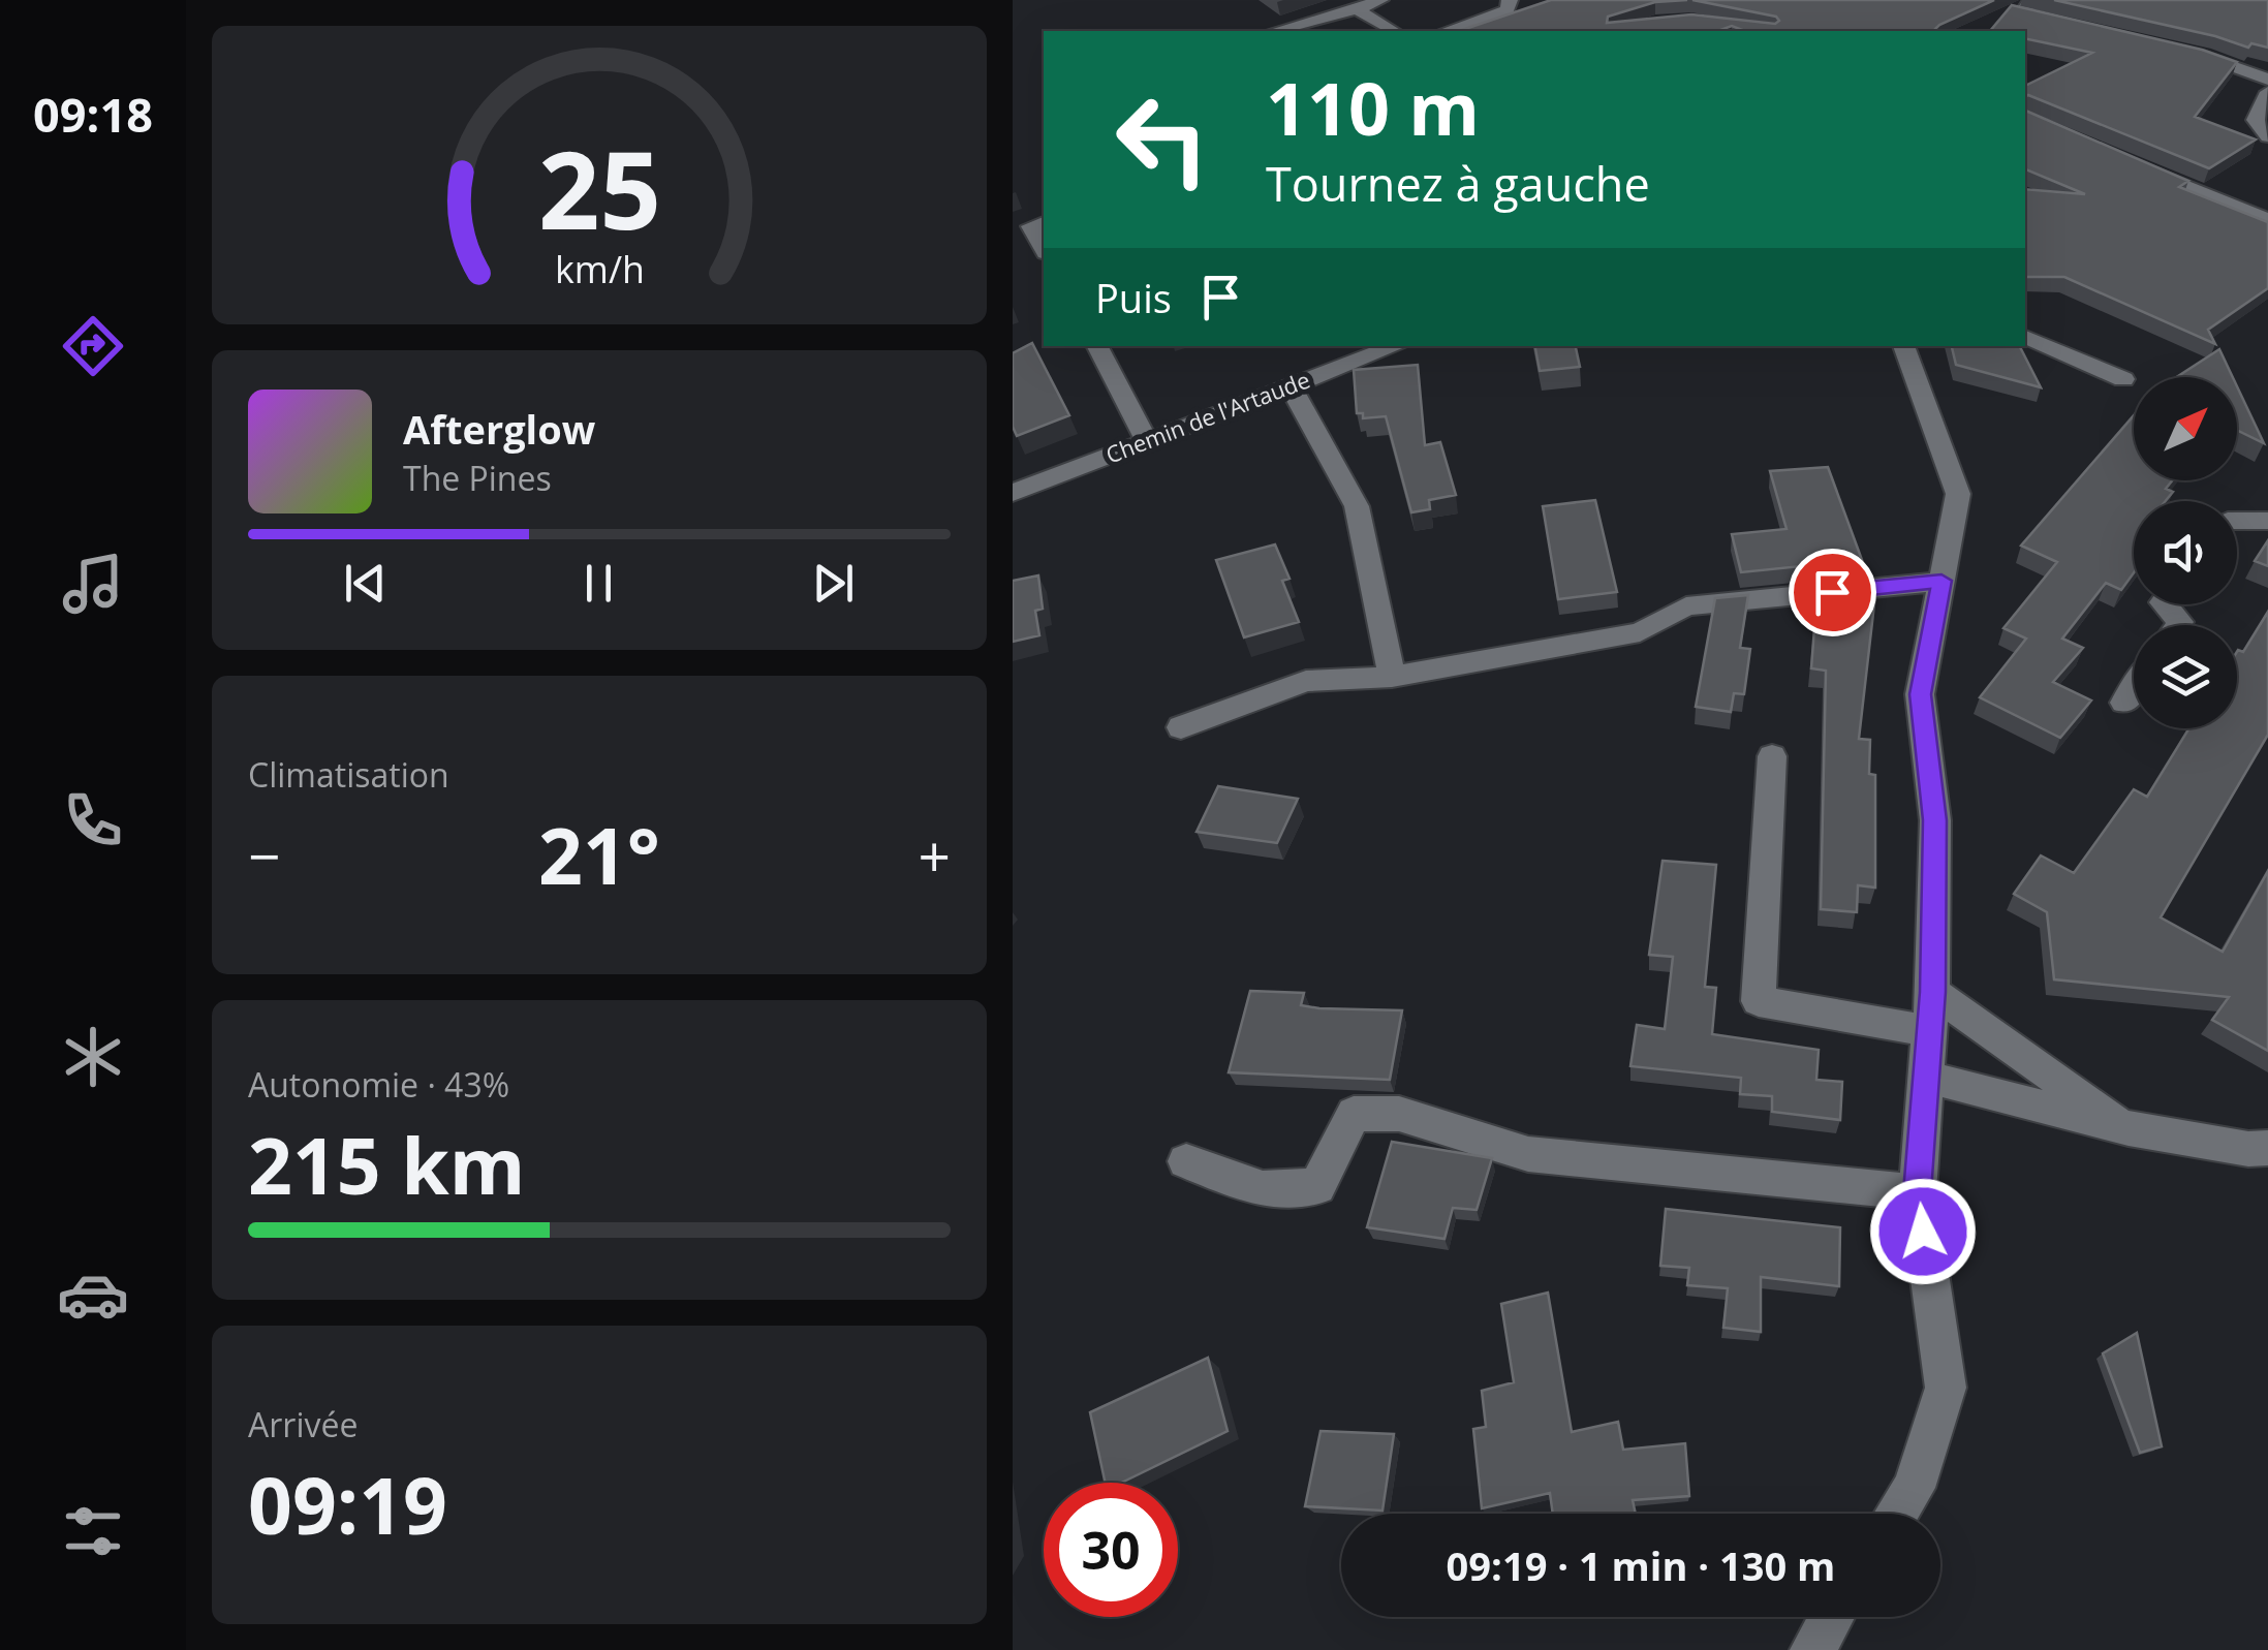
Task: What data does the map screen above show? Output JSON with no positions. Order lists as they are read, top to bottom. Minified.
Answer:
{"streets":{"street":["Chemin de l'Artaude"]},"north":"top right","page":{"tabs":"09:18","turn":["110 m","Tournez à gauche"],"then":"Puis","song":["Afterglow","The Pines"],"tile":["Climatisation",["Autonomie · 43%","215 km"],["Arrivée","09:19"]],"heat":["−","21°","+"],"limit":"30","trip":"09:19 · 1 min · 130 m","gauge":["25","km/h"]}}
